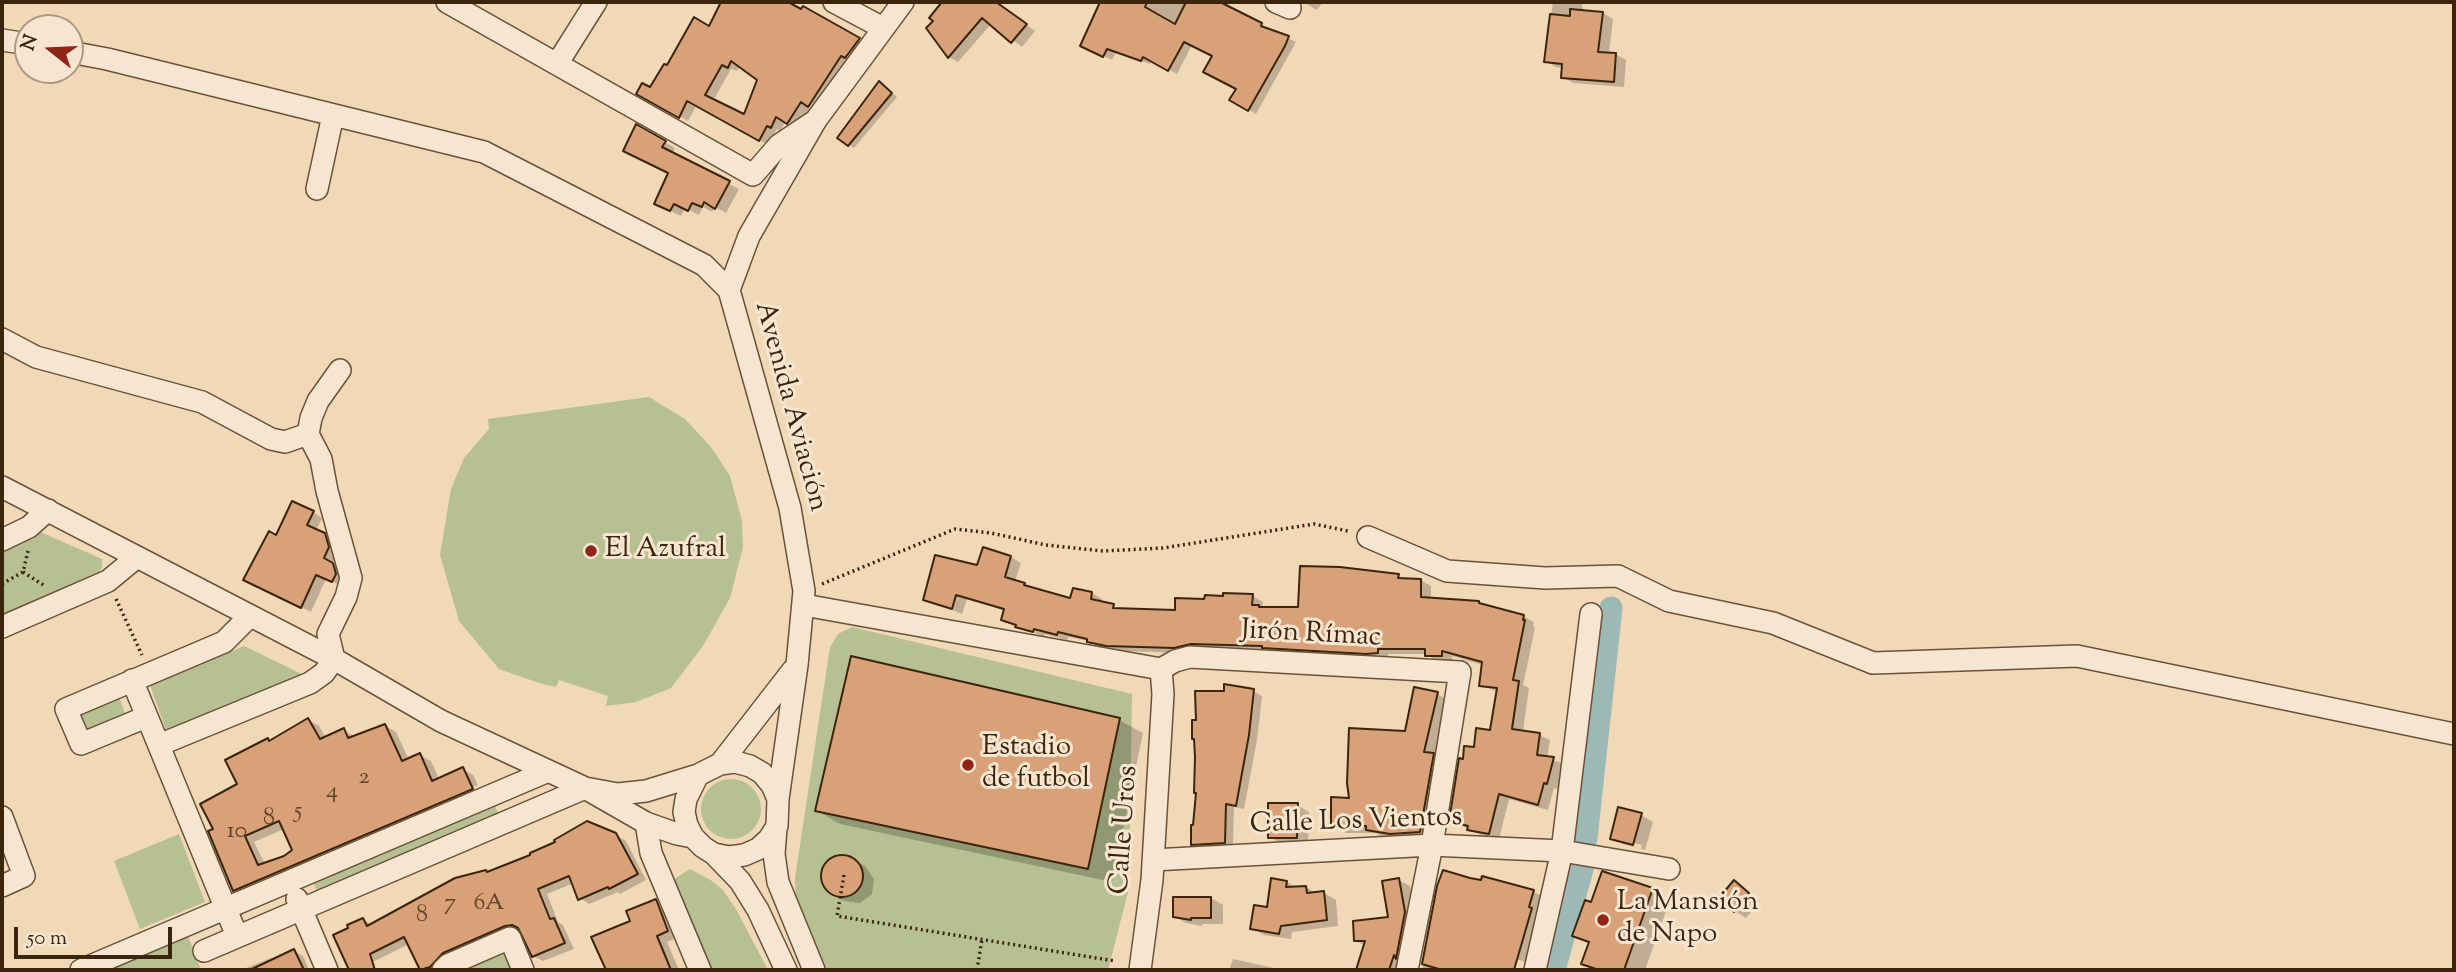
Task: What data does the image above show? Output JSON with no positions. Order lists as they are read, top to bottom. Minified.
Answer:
{"streets":{"street":["Avenida Aviación","Jirón Rímac","Calle Los Vientos","Calle Uros"]},"crossings":[["Jirón Rímac","Calle Los Vientos"],["Jirón Rímac","Calle Uros"],["Calle Los Vientos","Calle Uros"]],"places":["El Azufral","Estadio de futbol","La Mansión de Napo"],"house_numbers":["2","4","5","8","10","7","6A","8"],"scale_bar":"50 m","north":"left"}
